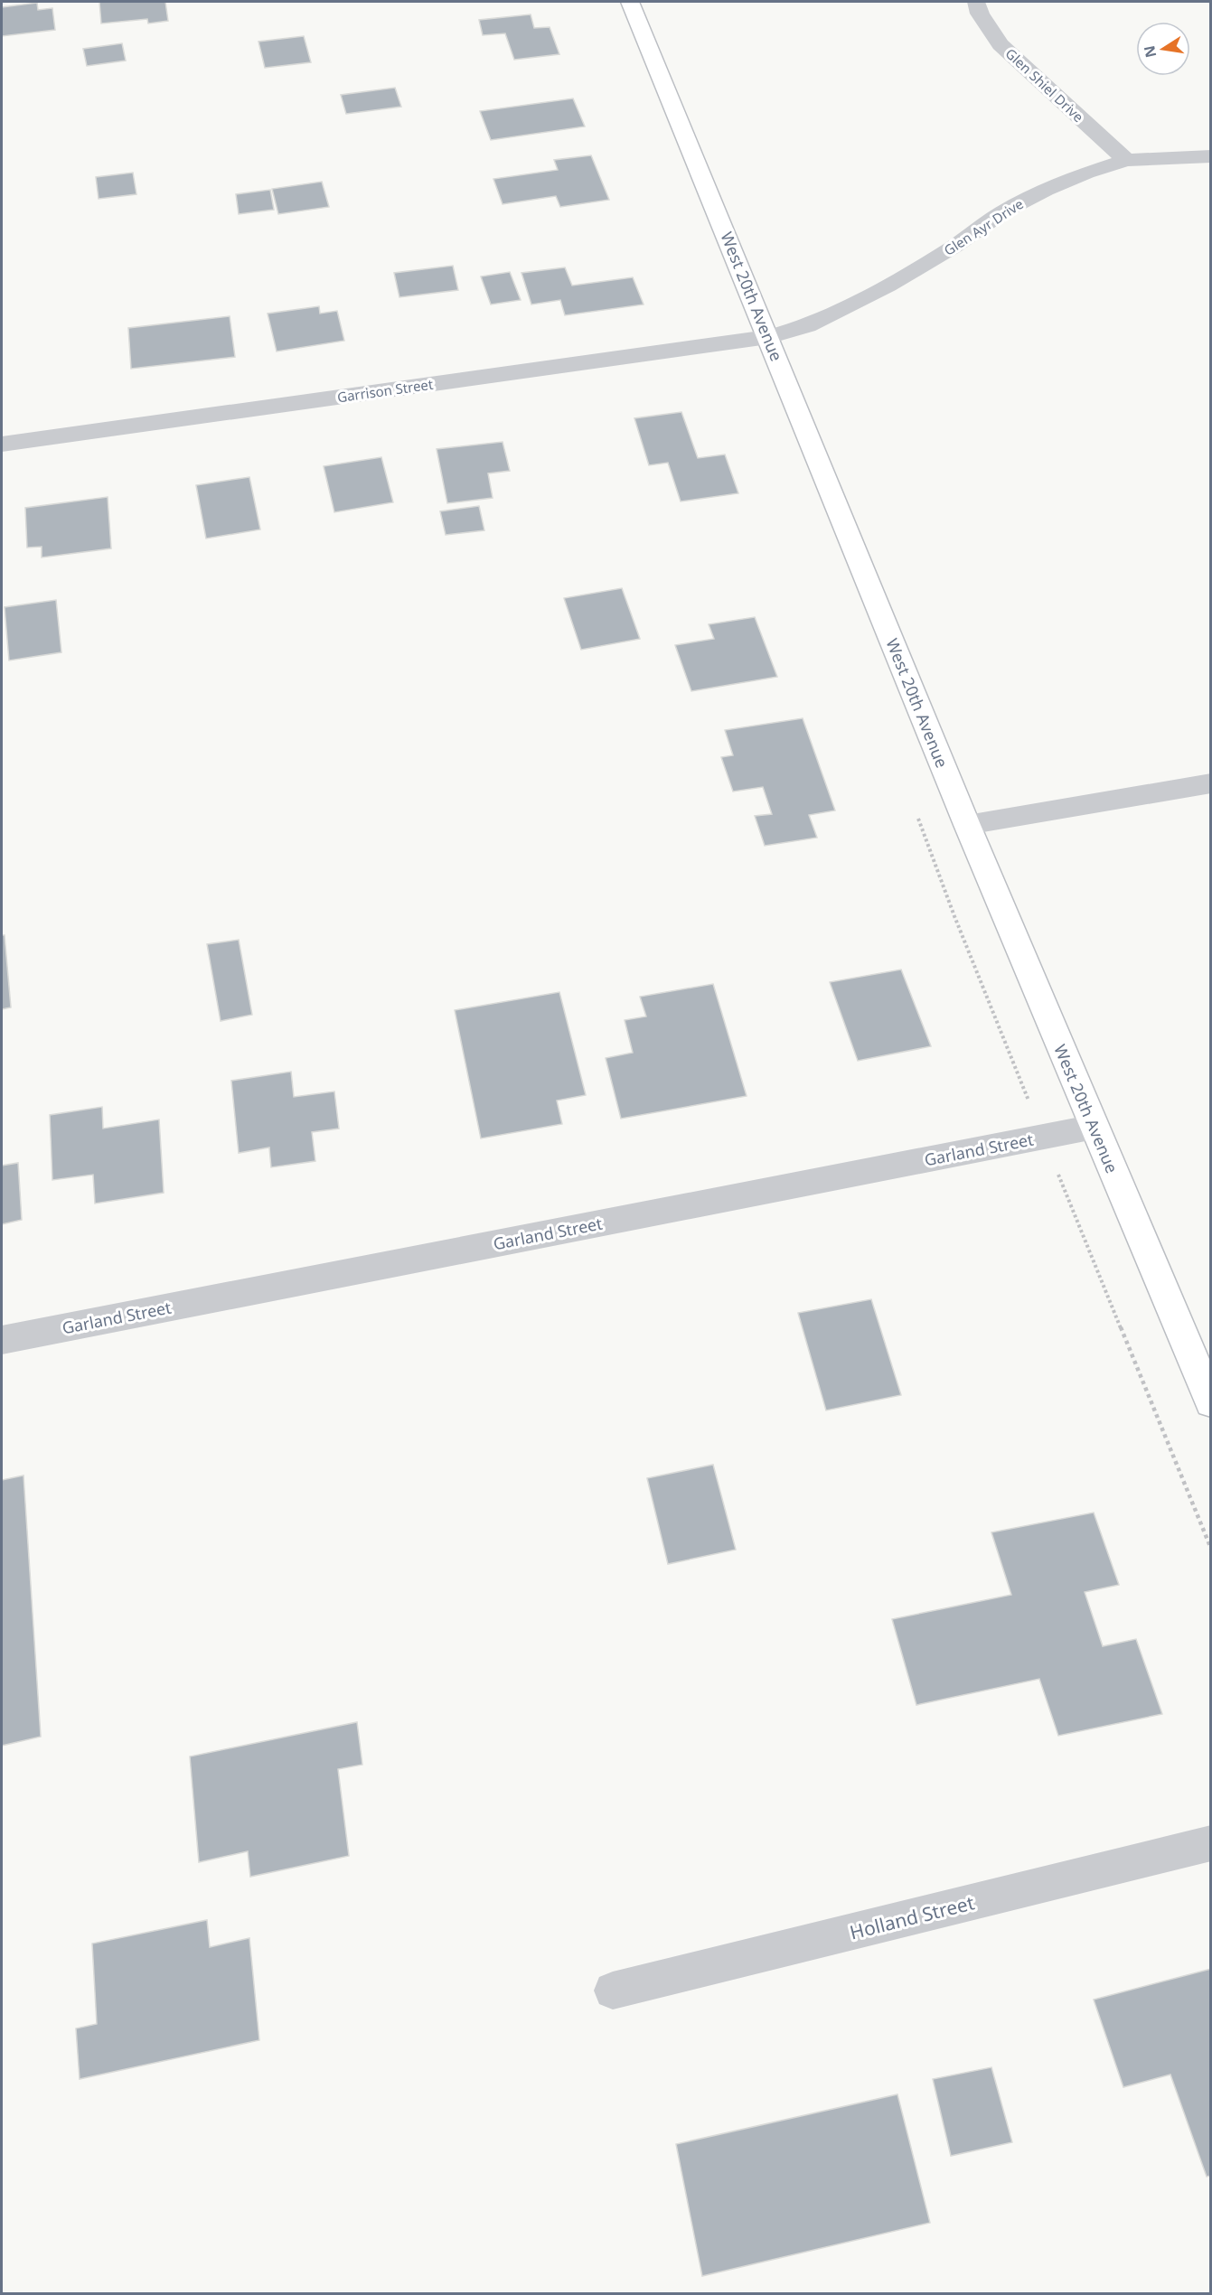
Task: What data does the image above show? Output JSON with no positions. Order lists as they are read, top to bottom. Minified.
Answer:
{"streets":{"street":["Glen Shiel Drive","Glen Ayr Drive","West 20th Avenue","Garrison Street","Garland Street","Holland Street"]},"crossings":[["Glen Shiel Drive","Glen Ayr Drive"],["Glen Ayr Drive","West 20th Avenue"],["Glen Ayr Drive","Garrison Street"],["West 20th Avenue","Garrison Street"],["West 20th Avenue","Garland Street"]],"north":"left"}
